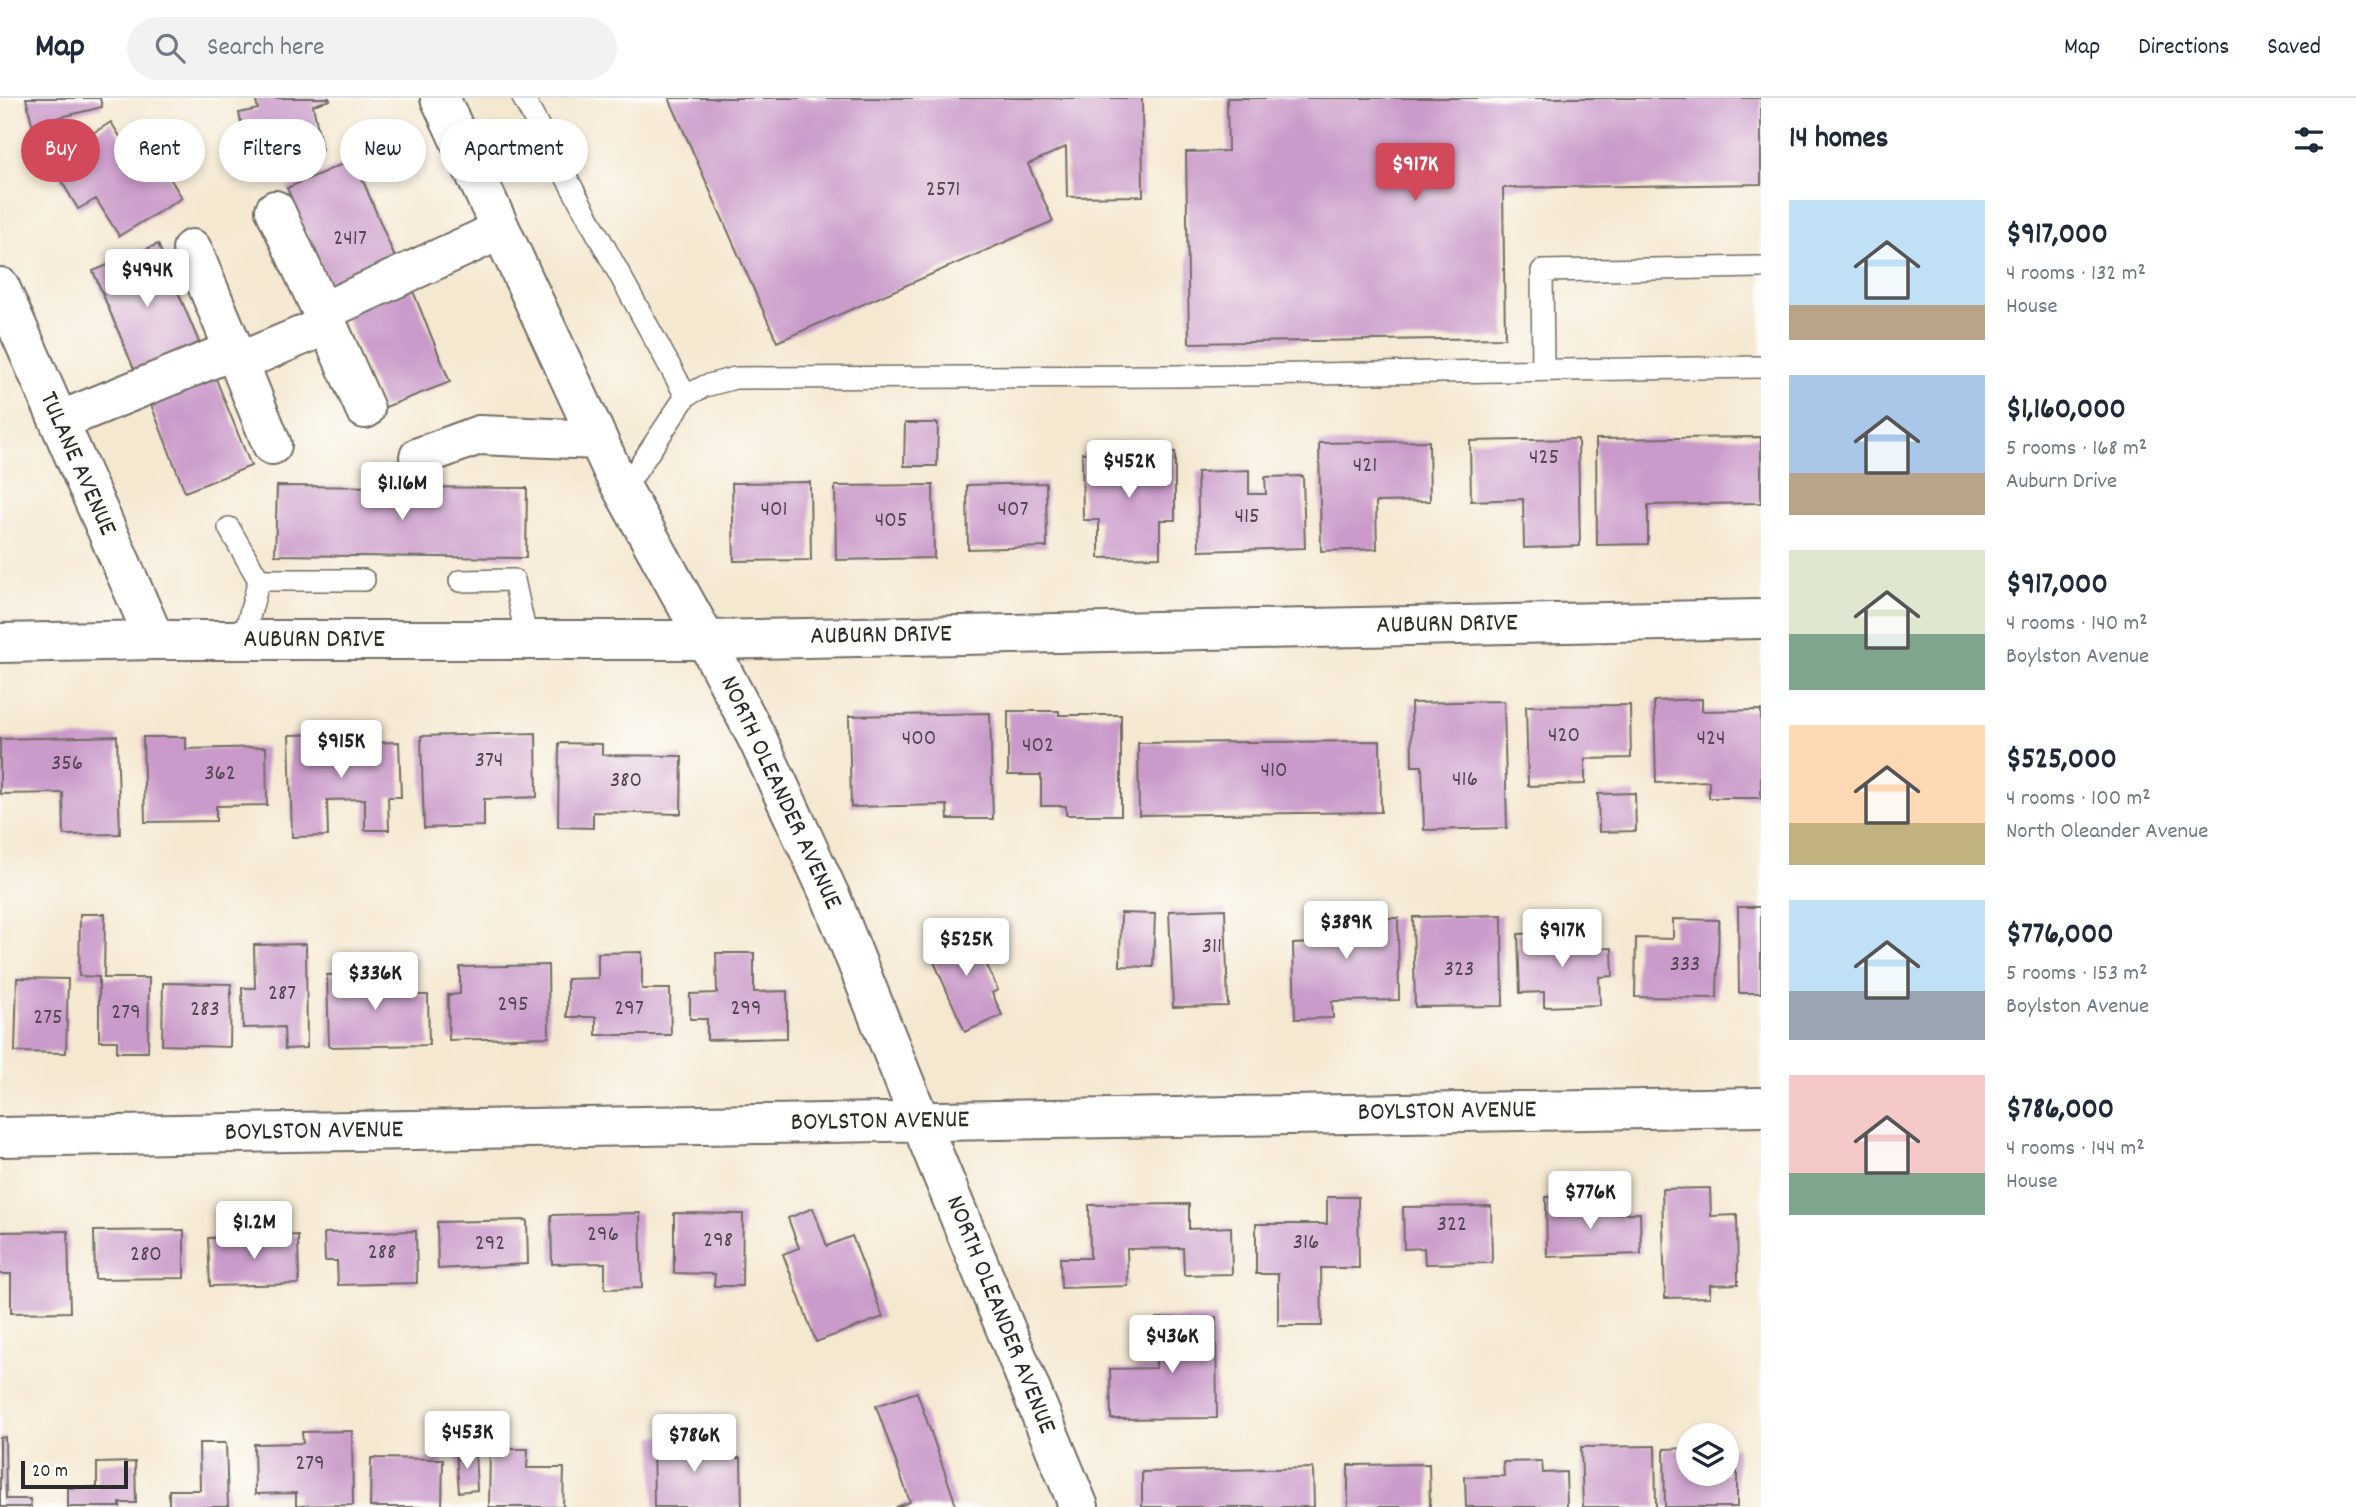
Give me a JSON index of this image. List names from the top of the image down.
{
  "streets": {
    "street": [
      "TULANE AVENUE",
      "AUBURN DRIVE",
      "NORTH OLEANDER AVENUE",
      "BOYLSTON AVENUE"
    ]
  },
  "crossings": [
    ["TULANE AVENUE", "AUBURN DRIVE"],
    ["AUBURN DRIVE", "NORTH OLEANDER AVENUE"],
    ["NORTH OLEANDER AVENUE", "BOYLSTON AVENUE"]
  ],
  "house_numbers": [
    "2571",
    "2417",
    "425",
    "421",
    "401",
    "407",
    "415",
    "405",
    "420",
    "400",
    "424",
    "402",
    "374",
    "356",
    "410",
    "362",
    "416",
    "380",
    "311",
    "333",
    "323",
    "287",
    "295",
    "297",
    "299",
    "283",
    "279",
    "275",
    "322",
    "296",
    "298",
    "316",
    "292",
    "288",
    "280",
    "279"
  ],
  "scale_bar": "20 m",
  "page": {
    "header": "Map",
    "search": "Search here",
    "nav": ["Map", "Directions", "Saved"],
    "heading": "14 homes",
    "chip": [
      "Buy",
      "Rent",
      "Filters",
      "New",
      "Apartment"
    ],
    "price": [
      "$917K",
      "$494K",
      "$452K",
      "$1.16M",
      "$915K",
      "$389K",
      "$917K",
      "$525K",
      "$336K",
      "$776K",
      "$1.2M",
      "$436K",
      "$453K",
      "$786K"
    ],
    "list": [
      {
        "name": "$917,000",
        "note": "4 rooms · 132 m² · House"
      },
      {
        "name": "$1,160,000",
        "note": "5 rooms · 168 m² · Auburn Drive"
      },
      {
        "name": "$917,000",
        "note": "4 rooms · 140 m² · Boylston Avenue"
      },
      {
        "name": "$525,000",
        "note": "4 rooms · 100 m² · North Oleander Avenue"
      },
      {
        "name": "$776,000",
        "note": "5 rooms · 153 m² · Boylston Avenue"
      },
      {
        "name": "$786,000",
        "note": "4 rooms · 144 m² · House"
      }
    ],
    "scale": "20 m"
  }
}
